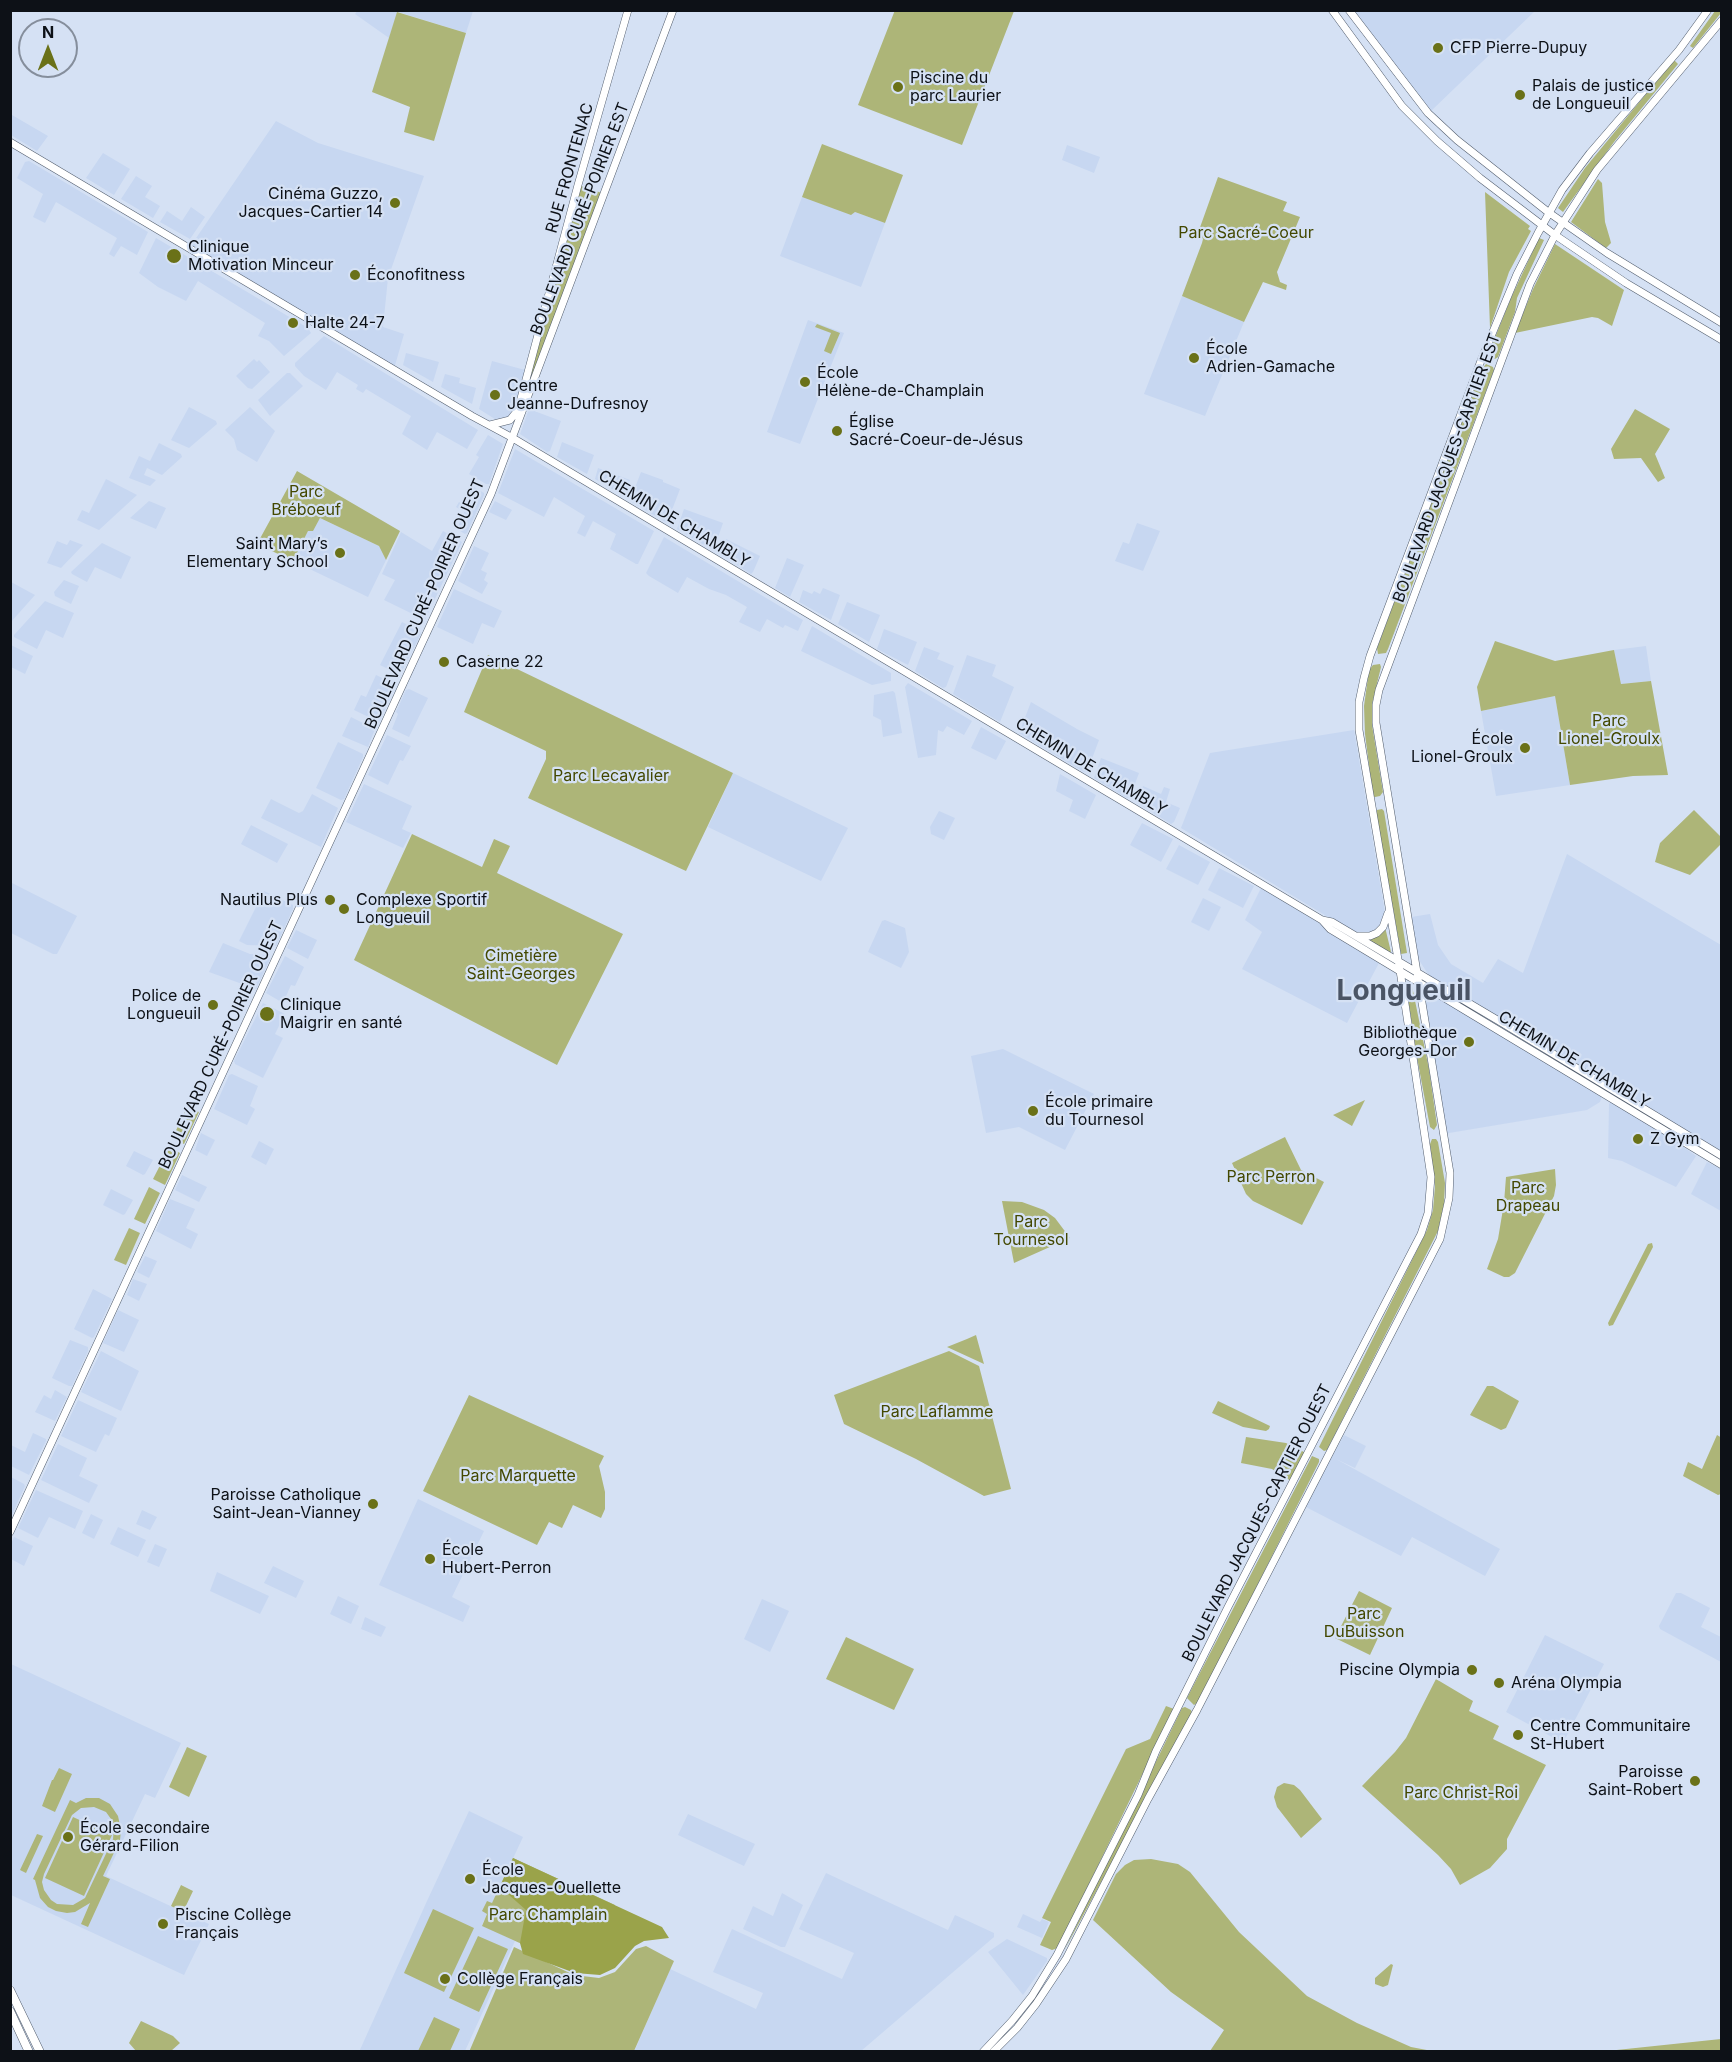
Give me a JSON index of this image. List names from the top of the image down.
{
  "streets": {
    "main road": [
      "RUE FRONTENAC",
      "BOULEVARD CURÉ-POIRIER EST",
      "BOULEVARD JACQUES-CARTIER EST",
      "CHEMIN DE CHAMBLY",
      "BOULEVARD CURÉ-POIRIER OUEST",
      "BOULEVARD JACQUES-CARTIER OUEST"
    ]
  },
  "crossings": [
    ["RUE FRONTENAC", "BOULEVARD CURÉ-POIRIER EST"],
    ["RUE FRONTENAC", "CHEMIN DE CHAMBLY"],
    ["RUE FRONTENAC", "BOULEVARD CURÉ-POIRIER OUEST"],
    ["BOULEVARD CURÉ-POIRIER EST", "CHEMIN DE CHAMBLY"],
    ["BOULEVARD CURÉ-POIRIER EST", "BOULEVARD CURÉ-POIRIER OUEST"],
    ["BOULEVARD JACQUES-CARTIER EST", "CHEMIN DE CHAMBLY"],
    ["BOULEVARD JACQUES-CARTIER EST", "BOULEVARD JACQUES-CARTIER OUEST"],
    ["CHEMIN DE CHAMBLY", "BOULEVARD CURÉ-POIRIER OUEST"],
    ["CHEMIN DE CHAMBLY", "BOULEVARD JACQUES-CARTIER OUEST"]
  ],
  "districts": ["Longueuil"],
  "parks": [
    "Parc Sacré-Coeur",
    "Parc Bréboeuf",
    "Parc Lionel-Groulx",
    "Parc Lecavalier",
    "Cimetière Saint-Georges",
    "Parc Perron",
    "Parc Drapeau",
    "Parc Tournesol",
    "Parc Laflamme",
    "Parc Marquette",
    "Parc DuBuisson",
    "Parc Christ-Roi",
    "Parc Champlain"
  ],
  "places": [
    "CFP Pierre-Dupuy",
    "Piscine du parc Laurier",
    "Palais de justice de Longueuil",
    "Cinéma Guzzo, Jacques-Cartier 14",
    "Clinique Motivation Minceur",
    "Éconofitness",
    "Halte 24-7",
    "École Adrien-Gamache",
    "École Hélène-de-Champlain",
    "Centre Jeanne-Dufresnoy",
    "Église Sacré-Coeur-de-Jésus",
    "Saint Mary’s Elementary School",
    "Caserne 22",
    "École Lionel-Groulx",
    "Nautilus Plus",
    "Complexe Sportif Longueuil",
    "Police de Longueuil",
    "Clinique Maigrir en santé",
    "Bibliothèque Georges-Dor",
    "École primaire du Tournesol",
    "Z Gym",
    "Paroisse Catholique Saint-Jean-Vianney",
    "École Hubert-Perron",
    "Piscine Olympia",
    "Aréna Olympia",
    "Centre Communitaire St-Hubert",
    "Paroisse Saint-Robert",
    "École secondaire Gérard-Filion",
    "École Jacques-Ouellette",
    "Piscine Collège Français",
    "Collège Français"
  ],
  "north": "top"
}
